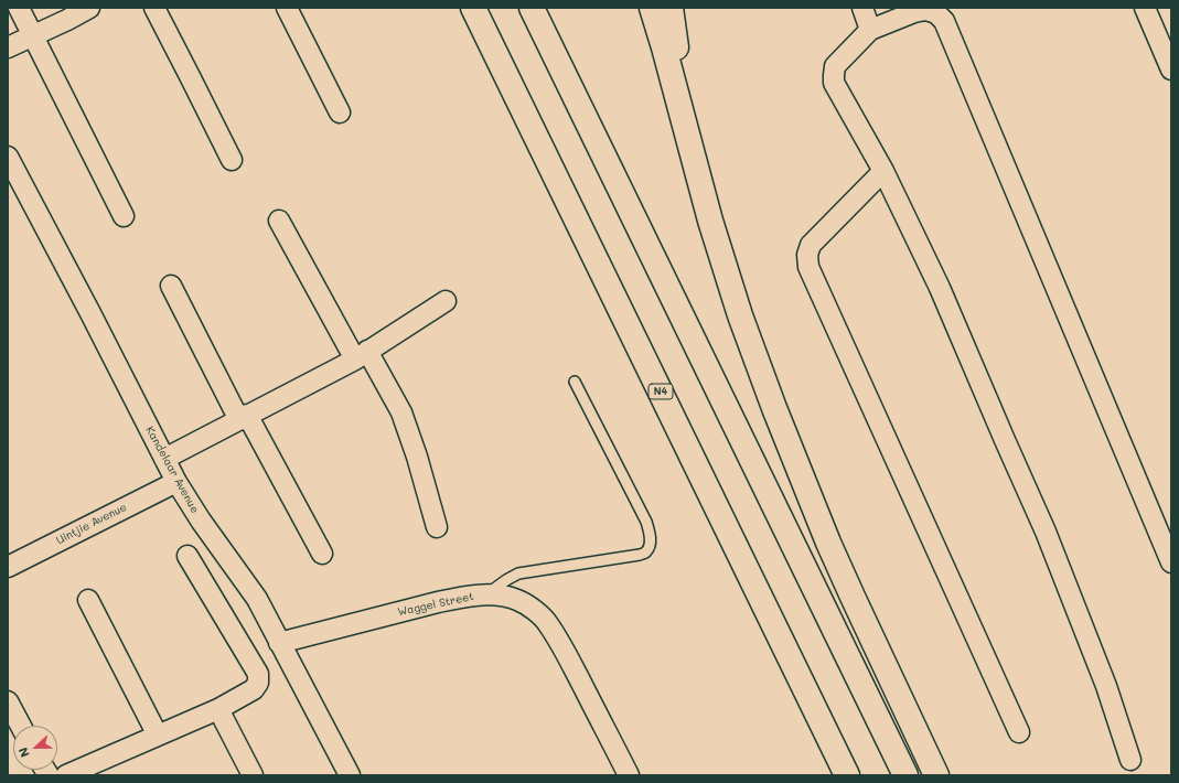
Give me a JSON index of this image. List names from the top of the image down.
{
  "streets": {
    "highway": ["N4"],
    "street": ["Kandelaar Avenue", "Uintjie Avenue", "Waggel Street"]
  },
  "crossings": [
    ["Kandelaar Avenue", "Uintjie Avenue"],
    ["Kandelaar Avenue", "Waggel Street"]
  ],
  "north": "left"
}
